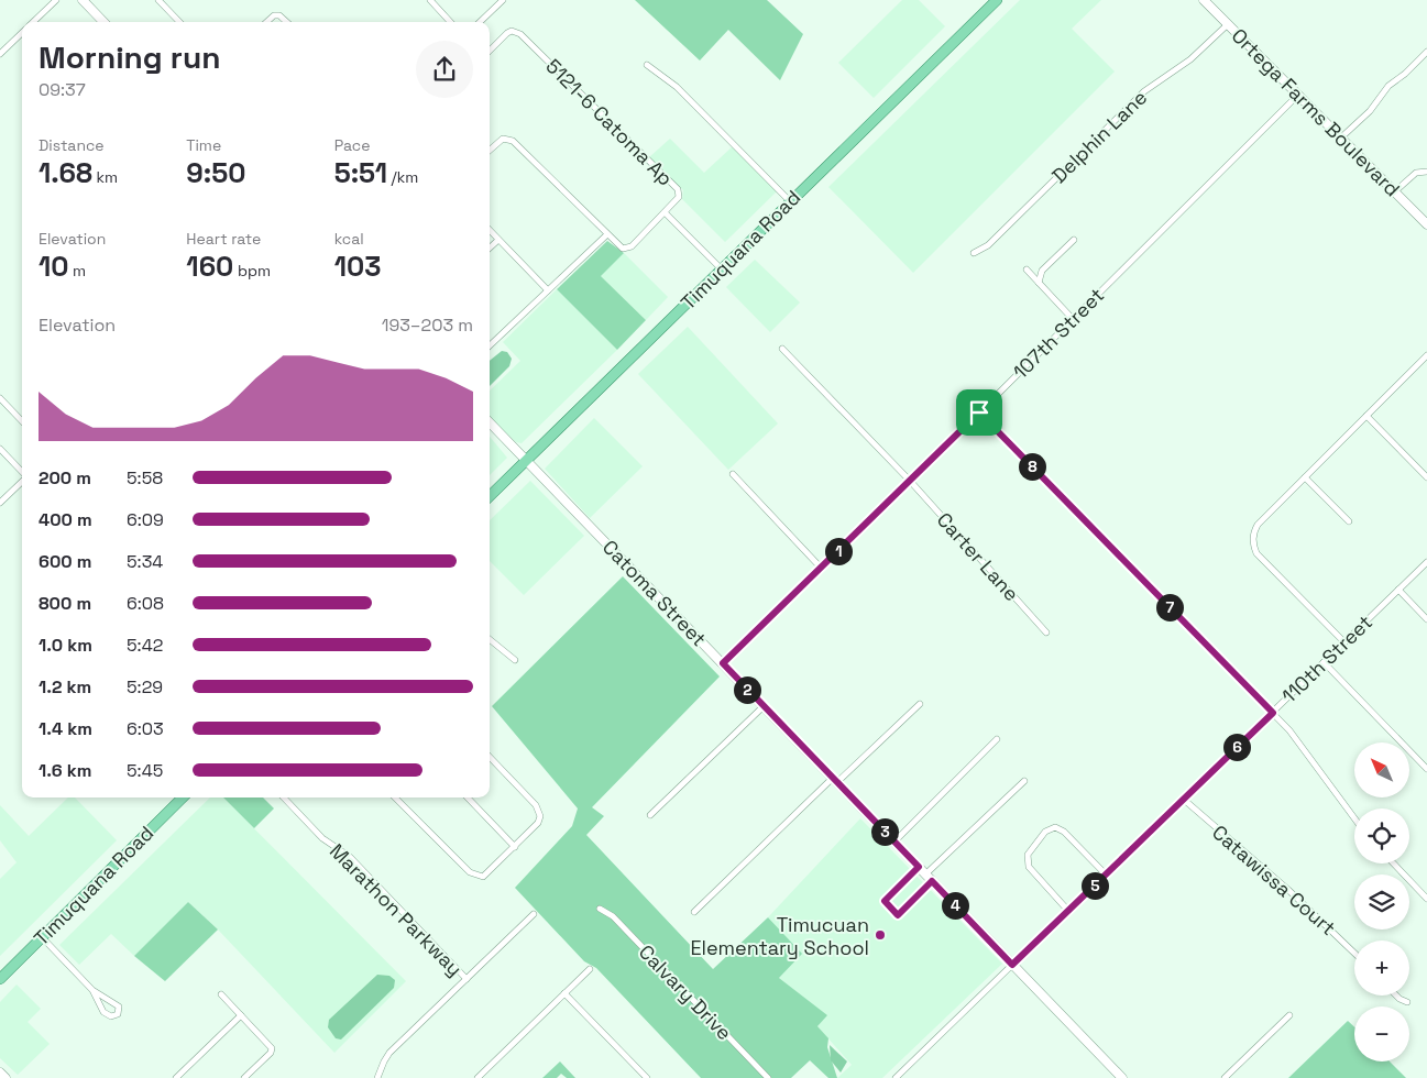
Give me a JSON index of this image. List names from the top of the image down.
{
  "streets": {
    "main road": ["Timuquana Road"],
    "street": [
      "Ortega Farms Boulevard",
      "5121-6 Catoma Ap",
      "Delphin Lane",
      "107th Street",
      "Carter Lane",
      "Catoma Street",
      "110th Street",
      "Catawissa Court",
      "Marathon Parkway",
      "Calvary Drive"
    ]
  },
  "crossings": [
    ["Ortega Farms Boulevard", "Delphin Lane"],
    ["Ortega Farms Boulevard", "107th Street"],
    ["Timuquana Road", "Catoma Street"],
    ["107th Street", "Carter Lane"],
    ["107th Street", "Catoma Street"],
    ["Catoma Street", "110th Street"],
    ["110th Street", "Catawissa Court"]
  ],
  "places": ["Timucuan Elementary School"],
  "north": "top left",
  "page": {
    "heading": ["Morning run", "09:37"],
    "stats": [
      ["Distance", "1.68 km"],
      ["Time", "9:50"],
      ["Pace", "5:51 /km"],
      ["Elevation", "10 m"],
      ["Heart rate", "160 bpm"],
      ["kcal", "103"]
    ],
    "chart": ["Elevation", "193–203 m"],
    "pins": [
      "8",
      "1",
      "7",
      "2",
      "6",
      "3",
      "5",
      "4"
    ],
    "list": [
      {
        "name": "200 m",
        "note": "5:58"
      },
      {
        "name": "400 m",
        "note": "6:09"
      },
      {
        "name": "600 m",
        "note": "5:34"
      },
      {
        "name": "800 m",
        "note": "6:08"
      },
      {
        "name": "1.0 km",
        "note": "5:42"
      },
      {
        "name": "1.2 km",
        "note": "5:29"
      },
      {
        "name": "1.4 km",
        "note": "6:03"
      },
      {
        "name": "1.6 km",
        "note": "5:45"
      }
    ],
    "map_buttons": ["+", "−"]
  }
}
